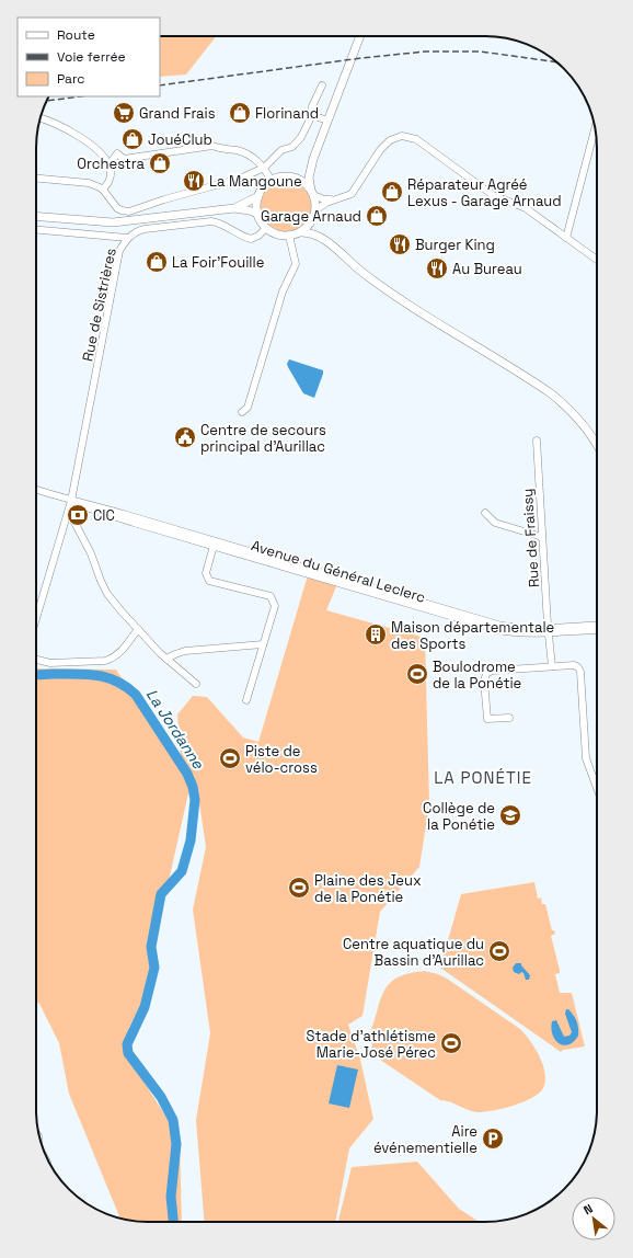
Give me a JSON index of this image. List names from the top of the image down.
{
  "streets": {
    "street": ["Rue de Sistrières", "Rue de Fraissy", "Avenue du Général Leclerc"]
  },
  "crossings": [
    ["Rue de Sistrières", "Avenue du Général Leclerc"],
    ["Rue de Fraissy", "Avenue du Général Leclerc"]
  ],
  "districts": ["LA PONÉTIE"],
  "water": ["La Jordanne"],
  "places": {
    "supermarket": ["Grand Frais"],
    "shop": [
      "Florinand",
      "JouéClub",
      "Orchestra",
      "Réparateur Agréé Lexus - Garage Arnaud",
      "Garage Arnaud",
      "La Foir'Fouille"
    ],
    "restaurant": ["La Mangoune", "Burger King", "Au Bureau"],
    "public building": ["Centre de secours principal d'Aurillac"],
    "bank": ["CIC"],
    "building": ["Maison départementale des Sports"],
    "sports": [
      "Boulodrome de la Ponétie",
      "Piste de vélo-cross",
      "Plaine des Jeux de la Ponétie",
      "Centre aquatique du Bassin d'Aurillac",
      "Stade d'athlétisme Marie-José Pérec"
    ],
    "school or university": ["Collège de la Ponétie"],
    "parking": ["Aire événementielle"]
  },
  "legend": ["Route", "Voie ferrée", "Parc"],
  "north": "top left"
}
